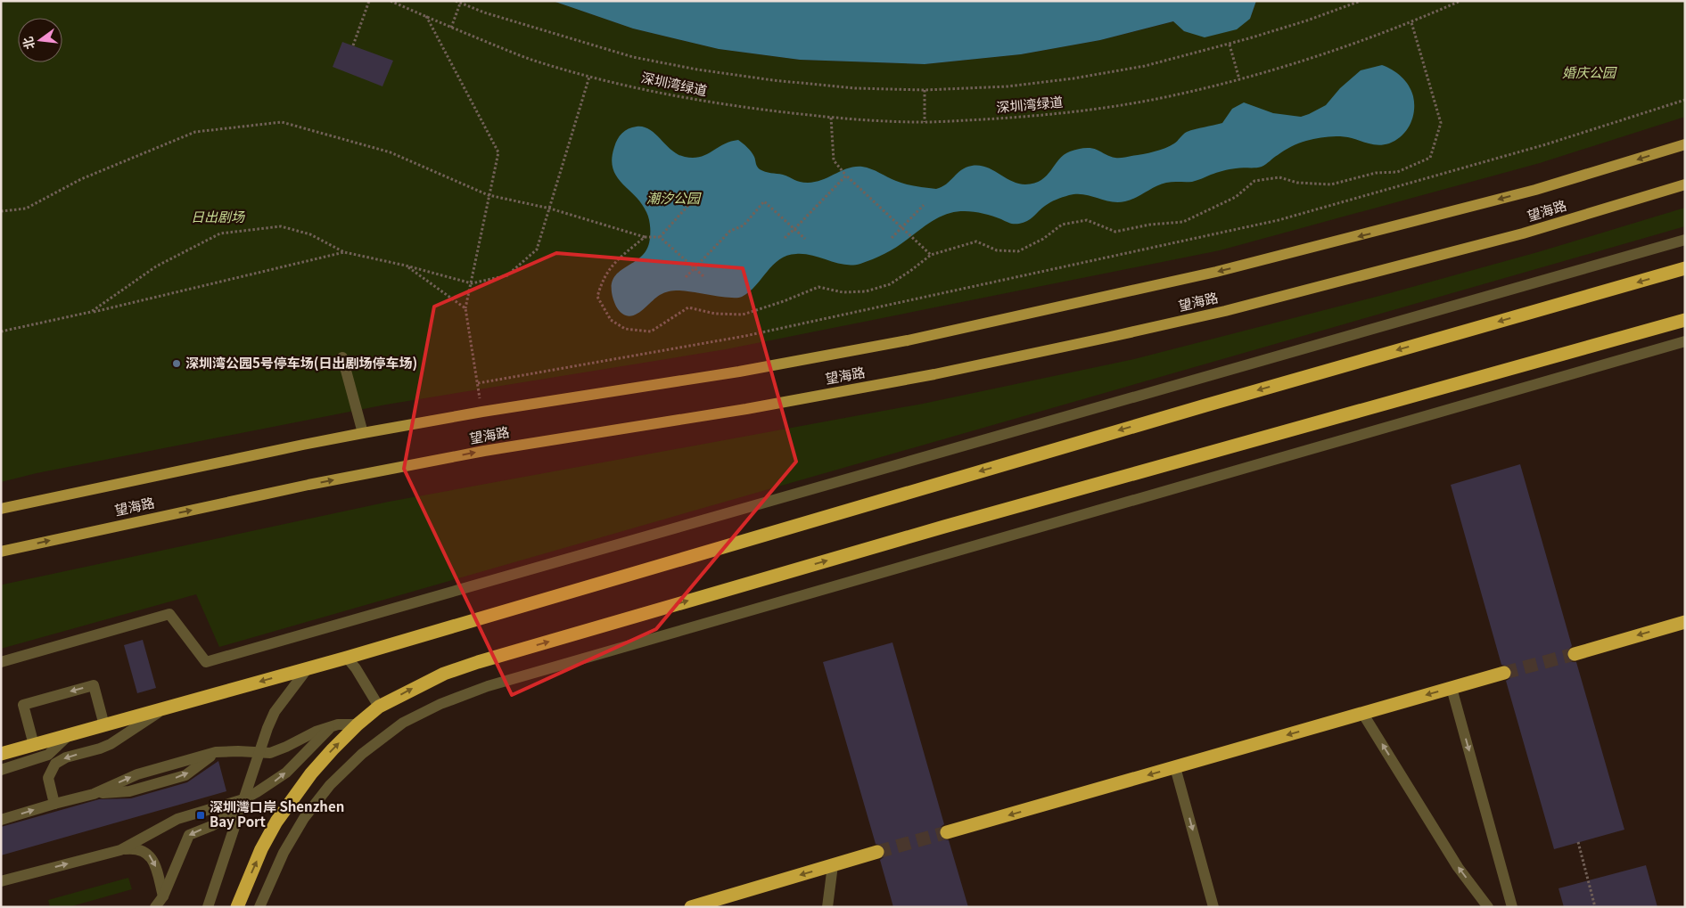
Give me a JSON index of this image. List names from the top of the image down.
{
  "streets": {
    "main road": ["望海路"],
    "path": ["深圳湾绿道"]
  },
  "parks": ["婚庆公园", "潮汐公园", "日出剧场"],
  "places": {
    "other": ["深圳湾公园5号停车场(日出剧场停车场)"],
    "transit": ["深圳灣口岸 Shenzhen Bay Port"]
  },
  "north": "left"
}
